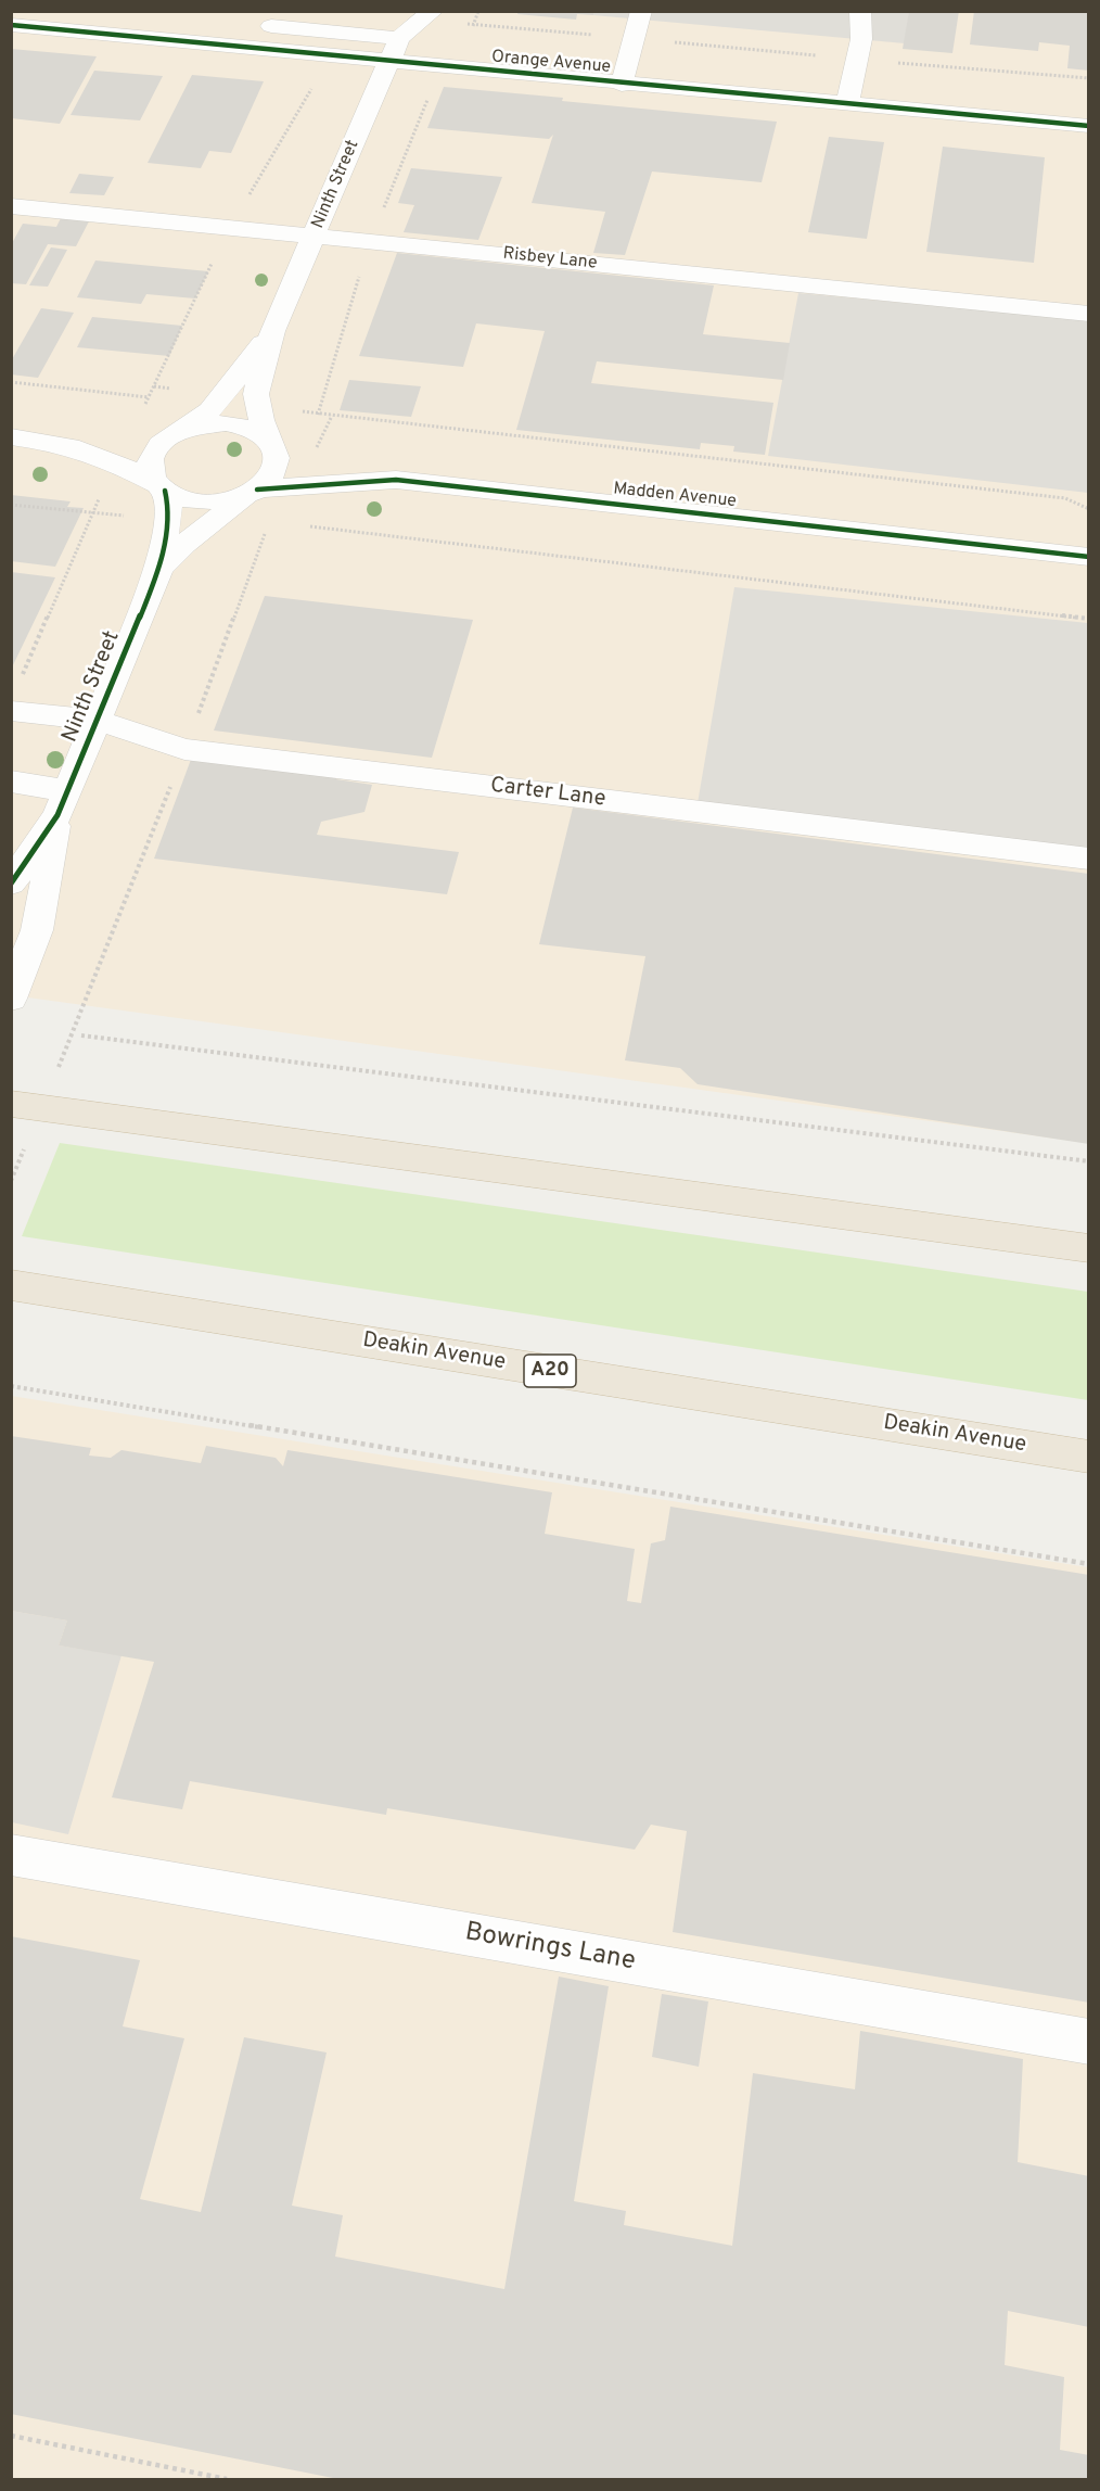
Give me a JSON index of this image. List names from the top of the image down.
{
  "streets": {
    "highway": ["Deakin Avenue", "A20"],
    "street": [
      "Orange Avenue",
      "Ninth Street",
      "Risbey Lane",
      "Madden Avenue",
      "Carter Lane",
      "Bowrings Lane"
    ]
  },
  "crossings": [
    ["Orange Avenue", "Ninth Street"],
    ["Ninth Street", "Risbey Lane"],
    ["Ninth Street", "Madden Avenue"],
    ["Ninth Street", "Carter Lane"]
  ]
}
